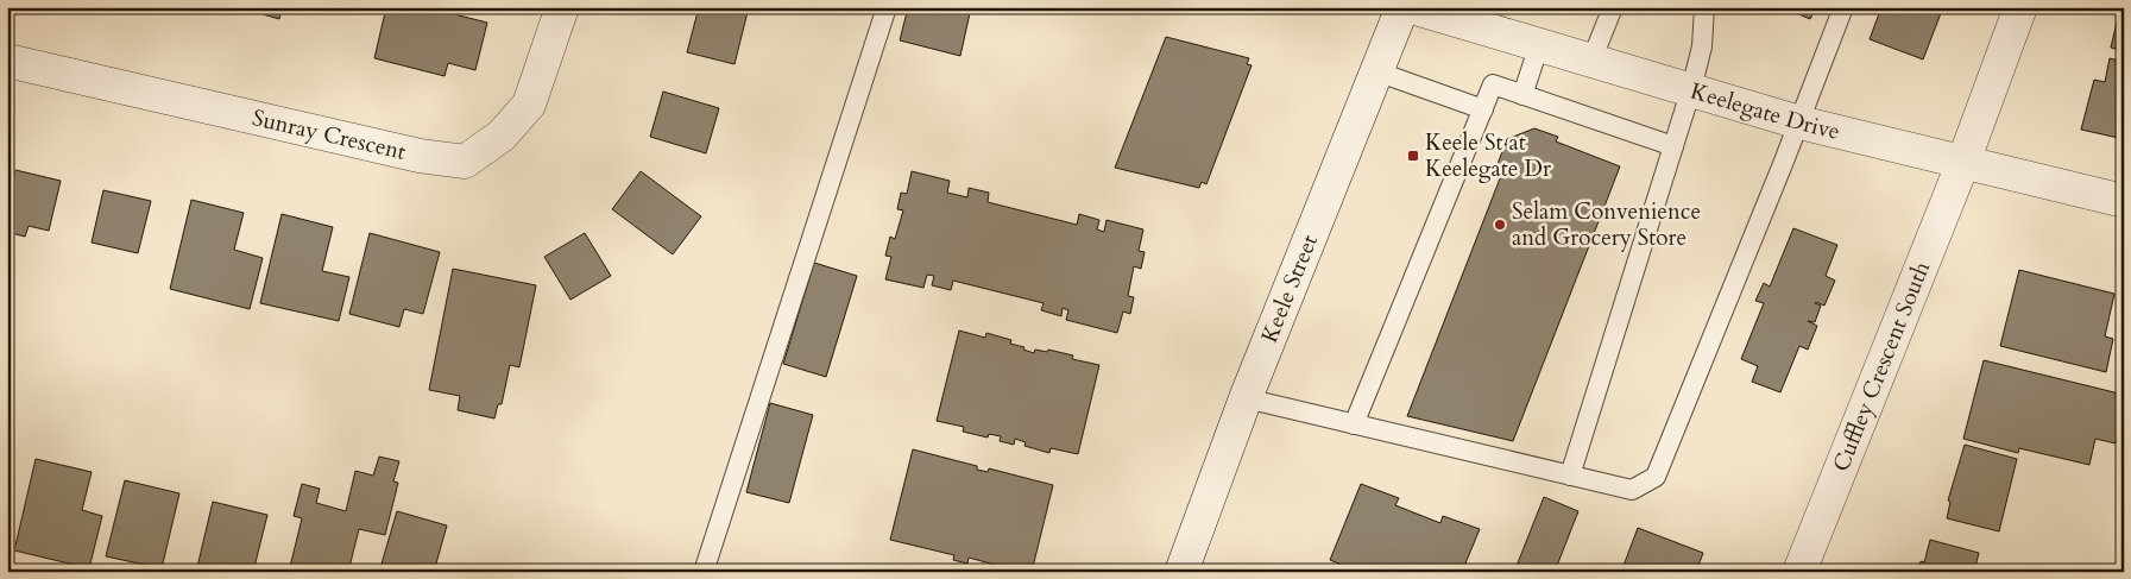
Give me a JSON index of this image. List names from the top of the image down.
{
  "streets": {
    "street": [
      "Keelegate Drive",
      "Sunray Crescent",
      "Keele Street",
      "Cuffley Crescent South"
    ]
  },
  "crossings": [
    ["Keelegate Drive", "Cuffley Crescent South"]
  ],
  "places": {
    "transit": ["Keele St at Keelegate Dr"],
    "other": ["Selam Convenience and Grocery Store"]
  }
}
